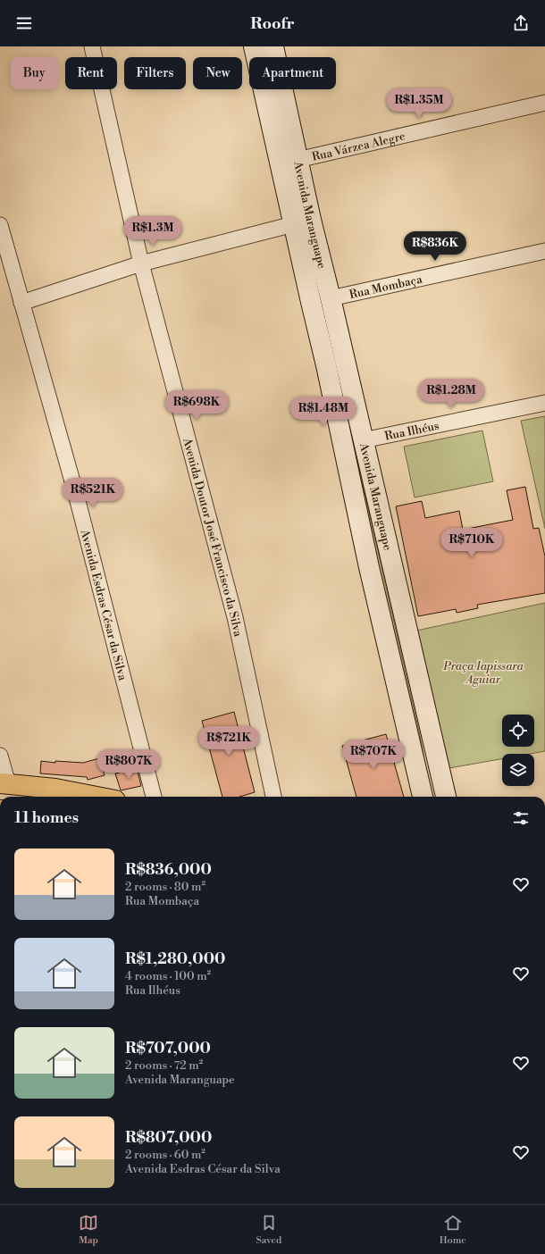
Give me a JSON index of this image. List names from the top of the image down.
{
  "streets": {
    "main road": ["Avenida Maranguape"],
    "street": [
      "Rua Várzea Alegre",
      "Rua Mombaça",
      "Rua Ilhéus",
      "Avenida Doutor José Francisco da Silva",
      "Avenida Esdras César da Silva"
    ]
  },
  "crossings": [
    ["Rua Várzea Alegre", "Avenida Maranguape"],
    ["Avenida Maranguape", "Rua Mombaça"],
    ["Avenida Maranguape", "Rua Ilhéus"]
  ],
  "parks": ["Praça Iapissara Aguiar"],
  "page": {
    "header": "Roofr",
    "chip": [
      "Buy",
      "Rent",
      "Filters",
      "New",
      "Apartment"
    ],
    "price": [
      "R$1.35M",
      "R$1.3M",
      "R$836K",
      "R$1.28M",
      "R$698K",
      "R$1.48M",
      "R$521K",
      "R$710K",
      "R$721K",
      "R$707K",
      "R$807K"
    ],
    "heading": "11 homes",
    "list": [
      {
        "name": "R$836,000",
        "note": "2 rooms · 80 m² · Rua Mombaça"
      },
      {
        "name": "R$1,280,000",
        "note": "4 rooms · 100 m² · Rua Ilhéus"
      },
      {
        "name": "R$707,000",
        "note": "2 rooms · 72 m² · Avenida Maranguape"
      },
      {
        "name": "R$807,000",
        "note": "2 rooms · 60 m² · Avenida Esdras César da Silva"
      }
    ],
    "tabs": ["Map", "Saved", "Home"]
  }
}
